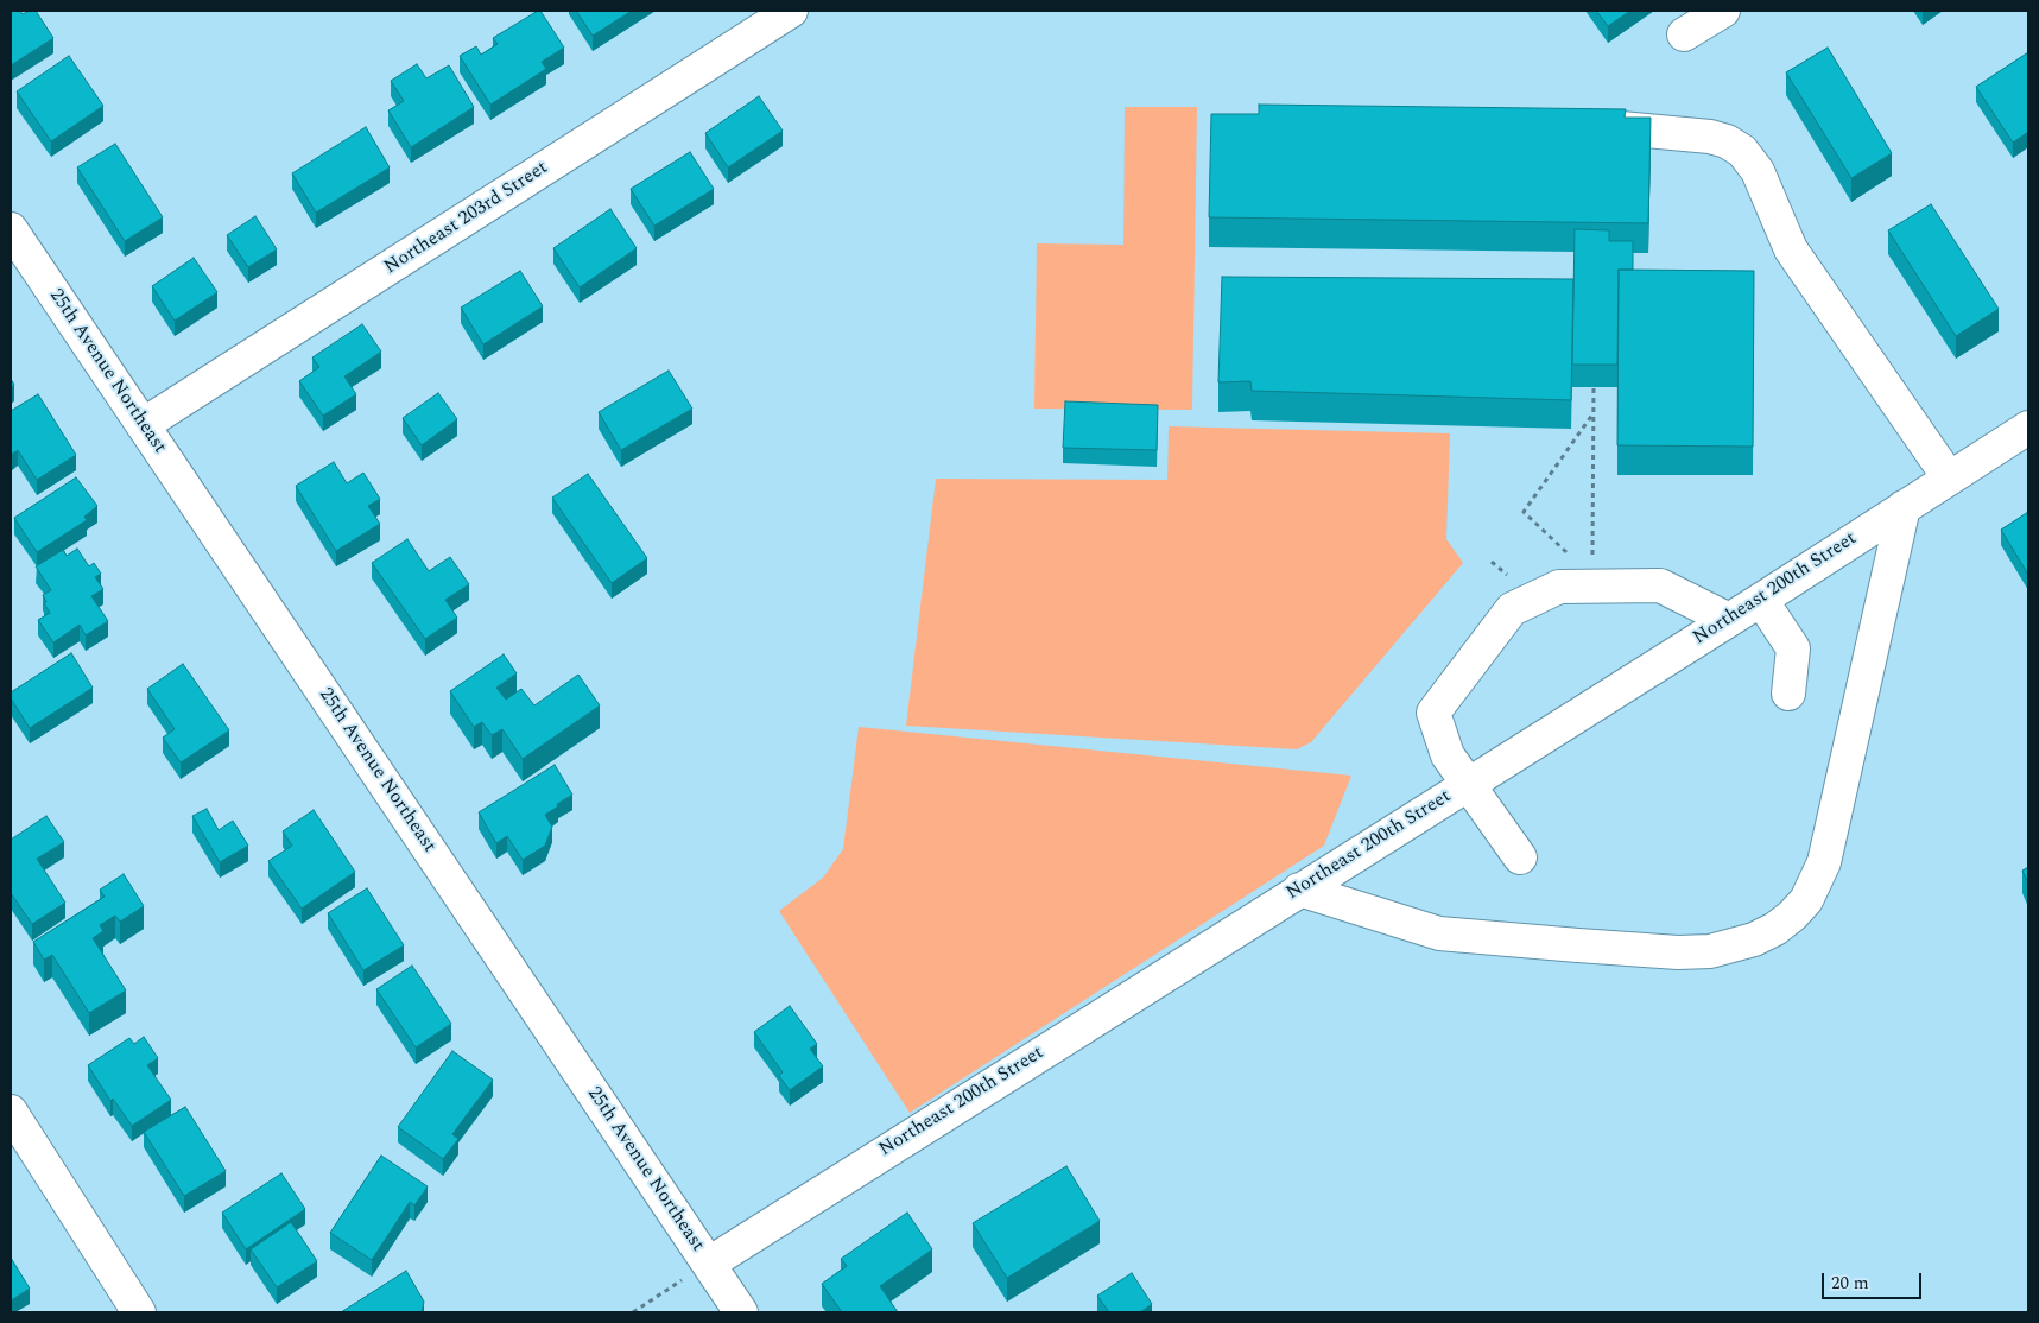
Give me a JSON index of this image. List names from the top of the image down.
{
  "streets": {
    "street": ["Northeast 203rd Street", "25th Avenue Northeast", "Northeast 200th Street"]
  },
  "crossings": [
    ["Northeast 203rd Street", "25th Avenue Northeast"],
    ["25th Avenue Northeast", "Northeast 200th Street"]
  ],
  "scale_bar": "20 m"
}
